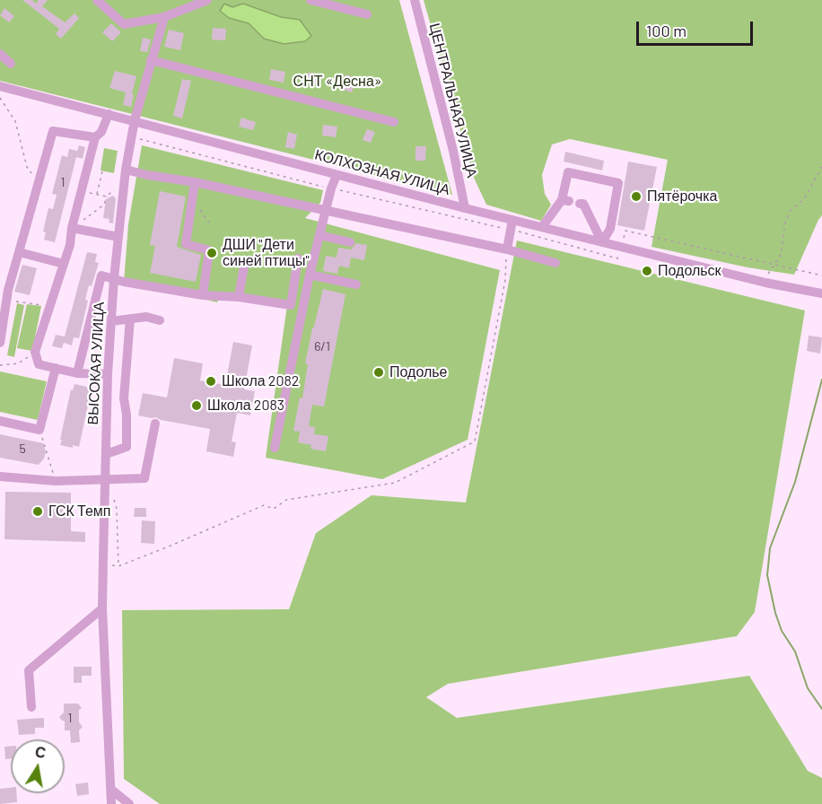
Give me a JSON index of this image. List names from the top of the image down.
{
  "streets": {
    "street": ["ЦЕНТРАЛЬНАЯ УЛИЦА", "КОЛХОЗНАЯ УЛИЦА", "ВЫСОКАЯ УЛИЦА"]
  },
  "crossings": [
    ["ЦЕНТРАЛЬНАЯ УЛИЦА", "КОЛХОЗНАЯ УЛИЦА"],
    ["КОЛХОЗНАЯ УЛИЦА", "ВЫСОКАЯ УЛИЦА"]
  ],
  "parks": ["СНТ «Десна»"],
  "places": [
    "Пятёрочка",
    "ДШИ \"Дети синей птицы\"",
    "Подольск",
    "Подолье",
    "Школа 2082",
    "Школа 2083",
    "ГСК Темп"
  ],
  "house_numbers": [
    "1",
    "6/1",
    "5",
    "1"
  ],
  "scale_bar": "100 m",
  "north": "top"
}
